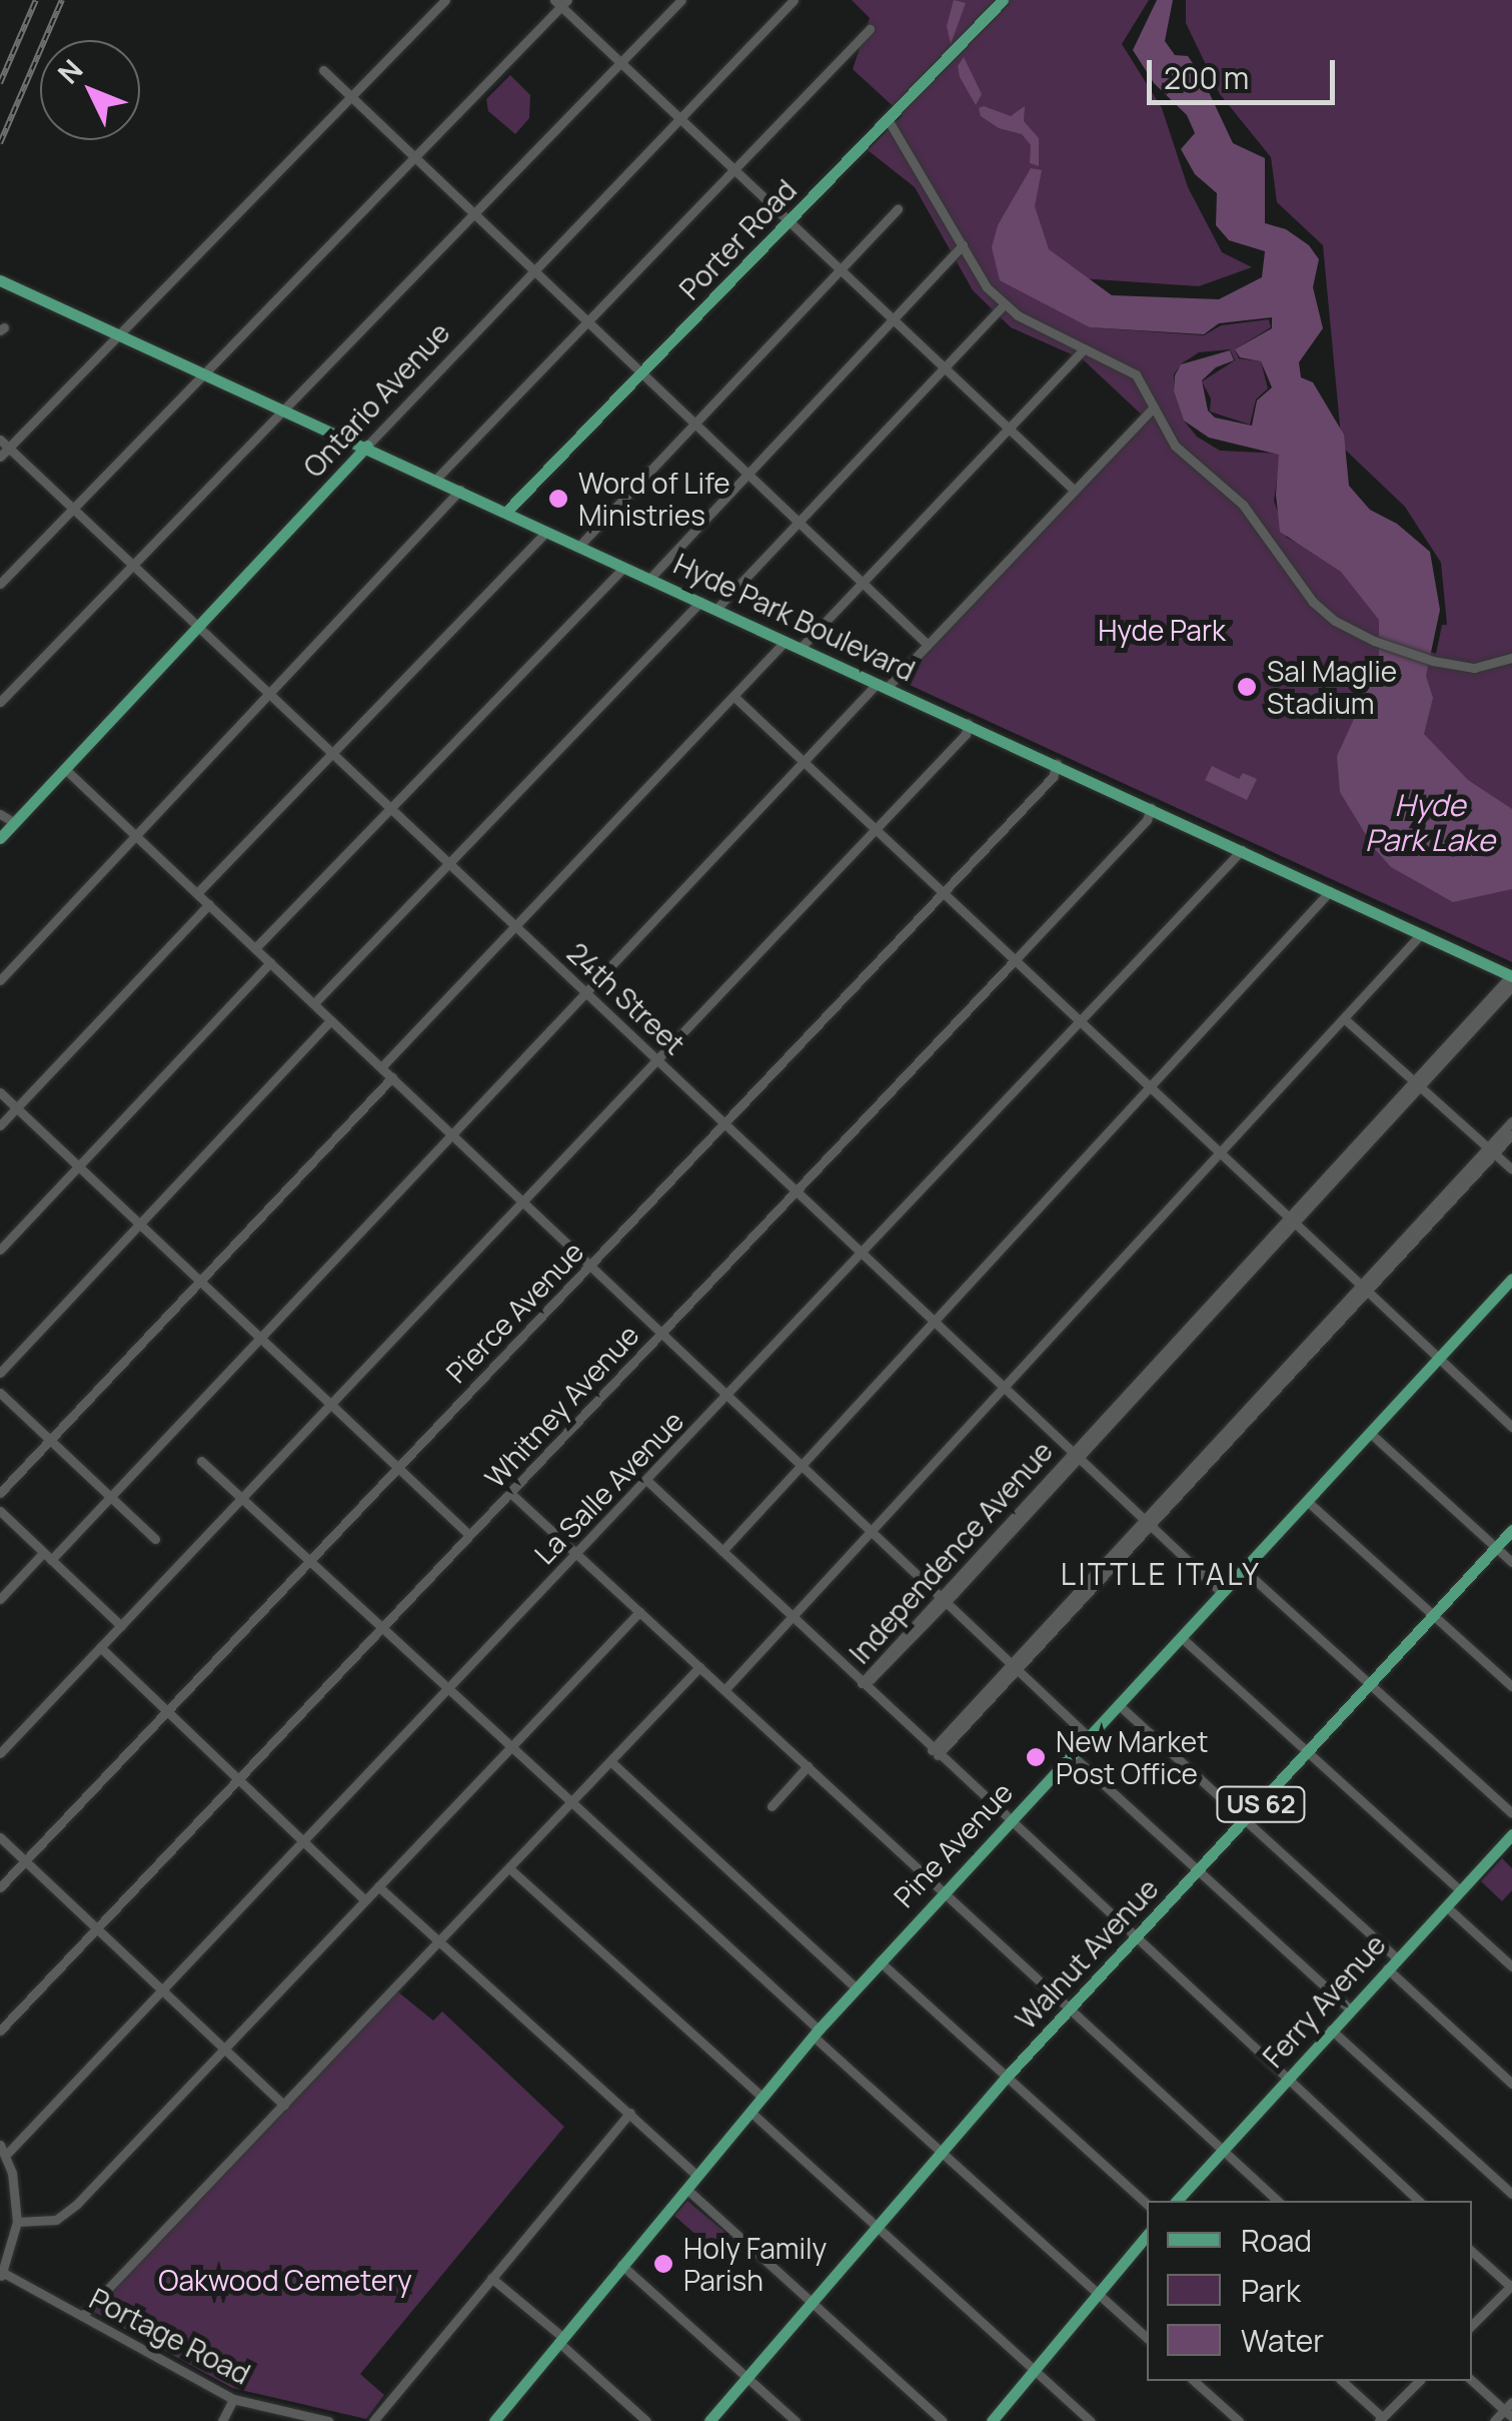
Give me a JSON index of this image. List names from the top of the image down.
{
  "streets": {
    "main road": [
      "Porter Road",
      "Ontario Avenue",
      "Hyde Park Boulevard",
      "US 62",
      "Pine Avenue",
      "Walnut Avenue",
      "Ferry Avenue"
    ],
    "street": [
      "24th Street",
      "Pierce Avenue",
      "Whitney Avenue",
      "La Salle Avenue",
      "Independence Avenue",
      "Portage Road"
    ]
  },
  "crossings": [
    ["Porter Road", "Hyde Park Boulevard"],
    ["Ontario Avenue", "Hyde Park Boulevard"],
    ["Ontario Avenue", "24th Street"],
    ["Hyde Park Boulevard", "Pierce Avenue"],
    ["Hyde Park Boulevard", "Whitney Avenue"],
    ["Hyde Park Boulevard", "La Salle Avenue"],
    ["Hyde Park Boulevard", "Independence Avenue"],
    ["24th Street", "Pierce Avenue"],
    ["24th Street", "Whitney Avenue"],
    ["24th Street", "La Salle Avenue"],
    ["24th Street", "Independence Avenue"],
    ["24th Street", "Pine Avenue"]
  ],
  "districts": ["LITTLE ITALY"],
  "water": ["Hyde Park Lake"],
  "parks": ["Hyde Park", "Oakwood Cemetery"],
  "places": [
    "Word of Life Ministries",
    "Sal Maglie Stadium",
    "New Market Post Office",
    "Holy Family Parish"
  ],
  "legend": ["Road", "Park", "Water"],
  "scale_bar": "200 m",
  "north": "top left"
}
